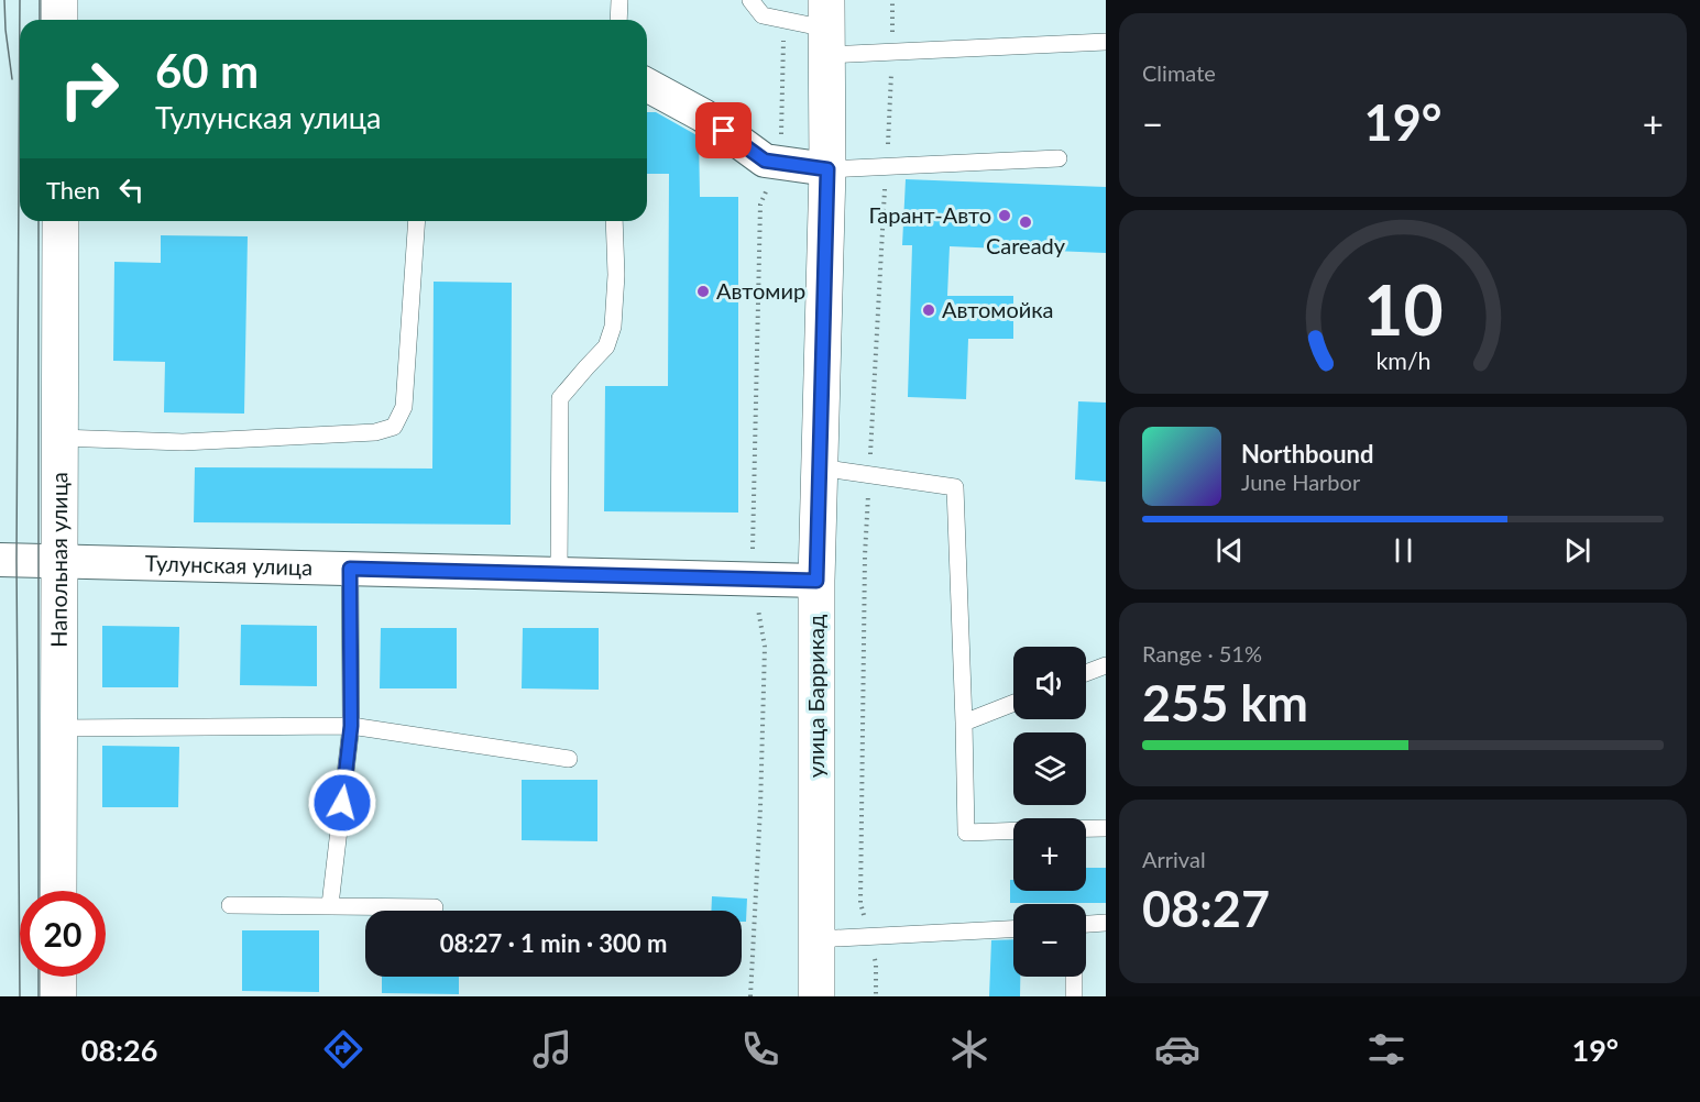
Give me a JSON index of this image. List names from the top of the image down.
{
  "streets": {
    "main road": ["Напольная улица", "улица Баррикад"],
    "street": ["Тулунская улица"]
  },
  "crossings": [
    ["Напольная улица", "Тулунская улица"],
    ["Тулунская улица", "улица Баррикад"]
  ],
  "places": [
    "Гарант-Авто",
    "Caready",
    "Автомир",
    "Автомойка"
  ],
  "page": {
    "tile": [
      "Climate",
      ["Range · 51%", "255 km"],
      ["Arrival", "08:27"]
    ],
    "turn": ["60 m", "Тулунская улица"],
    "heat": ["−", "19°", "+"],
    "then": "Then",
    "song": ["Northbound", "June Harbor"],
    "map_buttons": ["+", "−"],
    "limit": "20",
    "trip": "08:27 · 1 min · 300 m",
    "tabs": ["08:26", "19°"],
    "gauge": ["10", "km/h"]
  }
}
